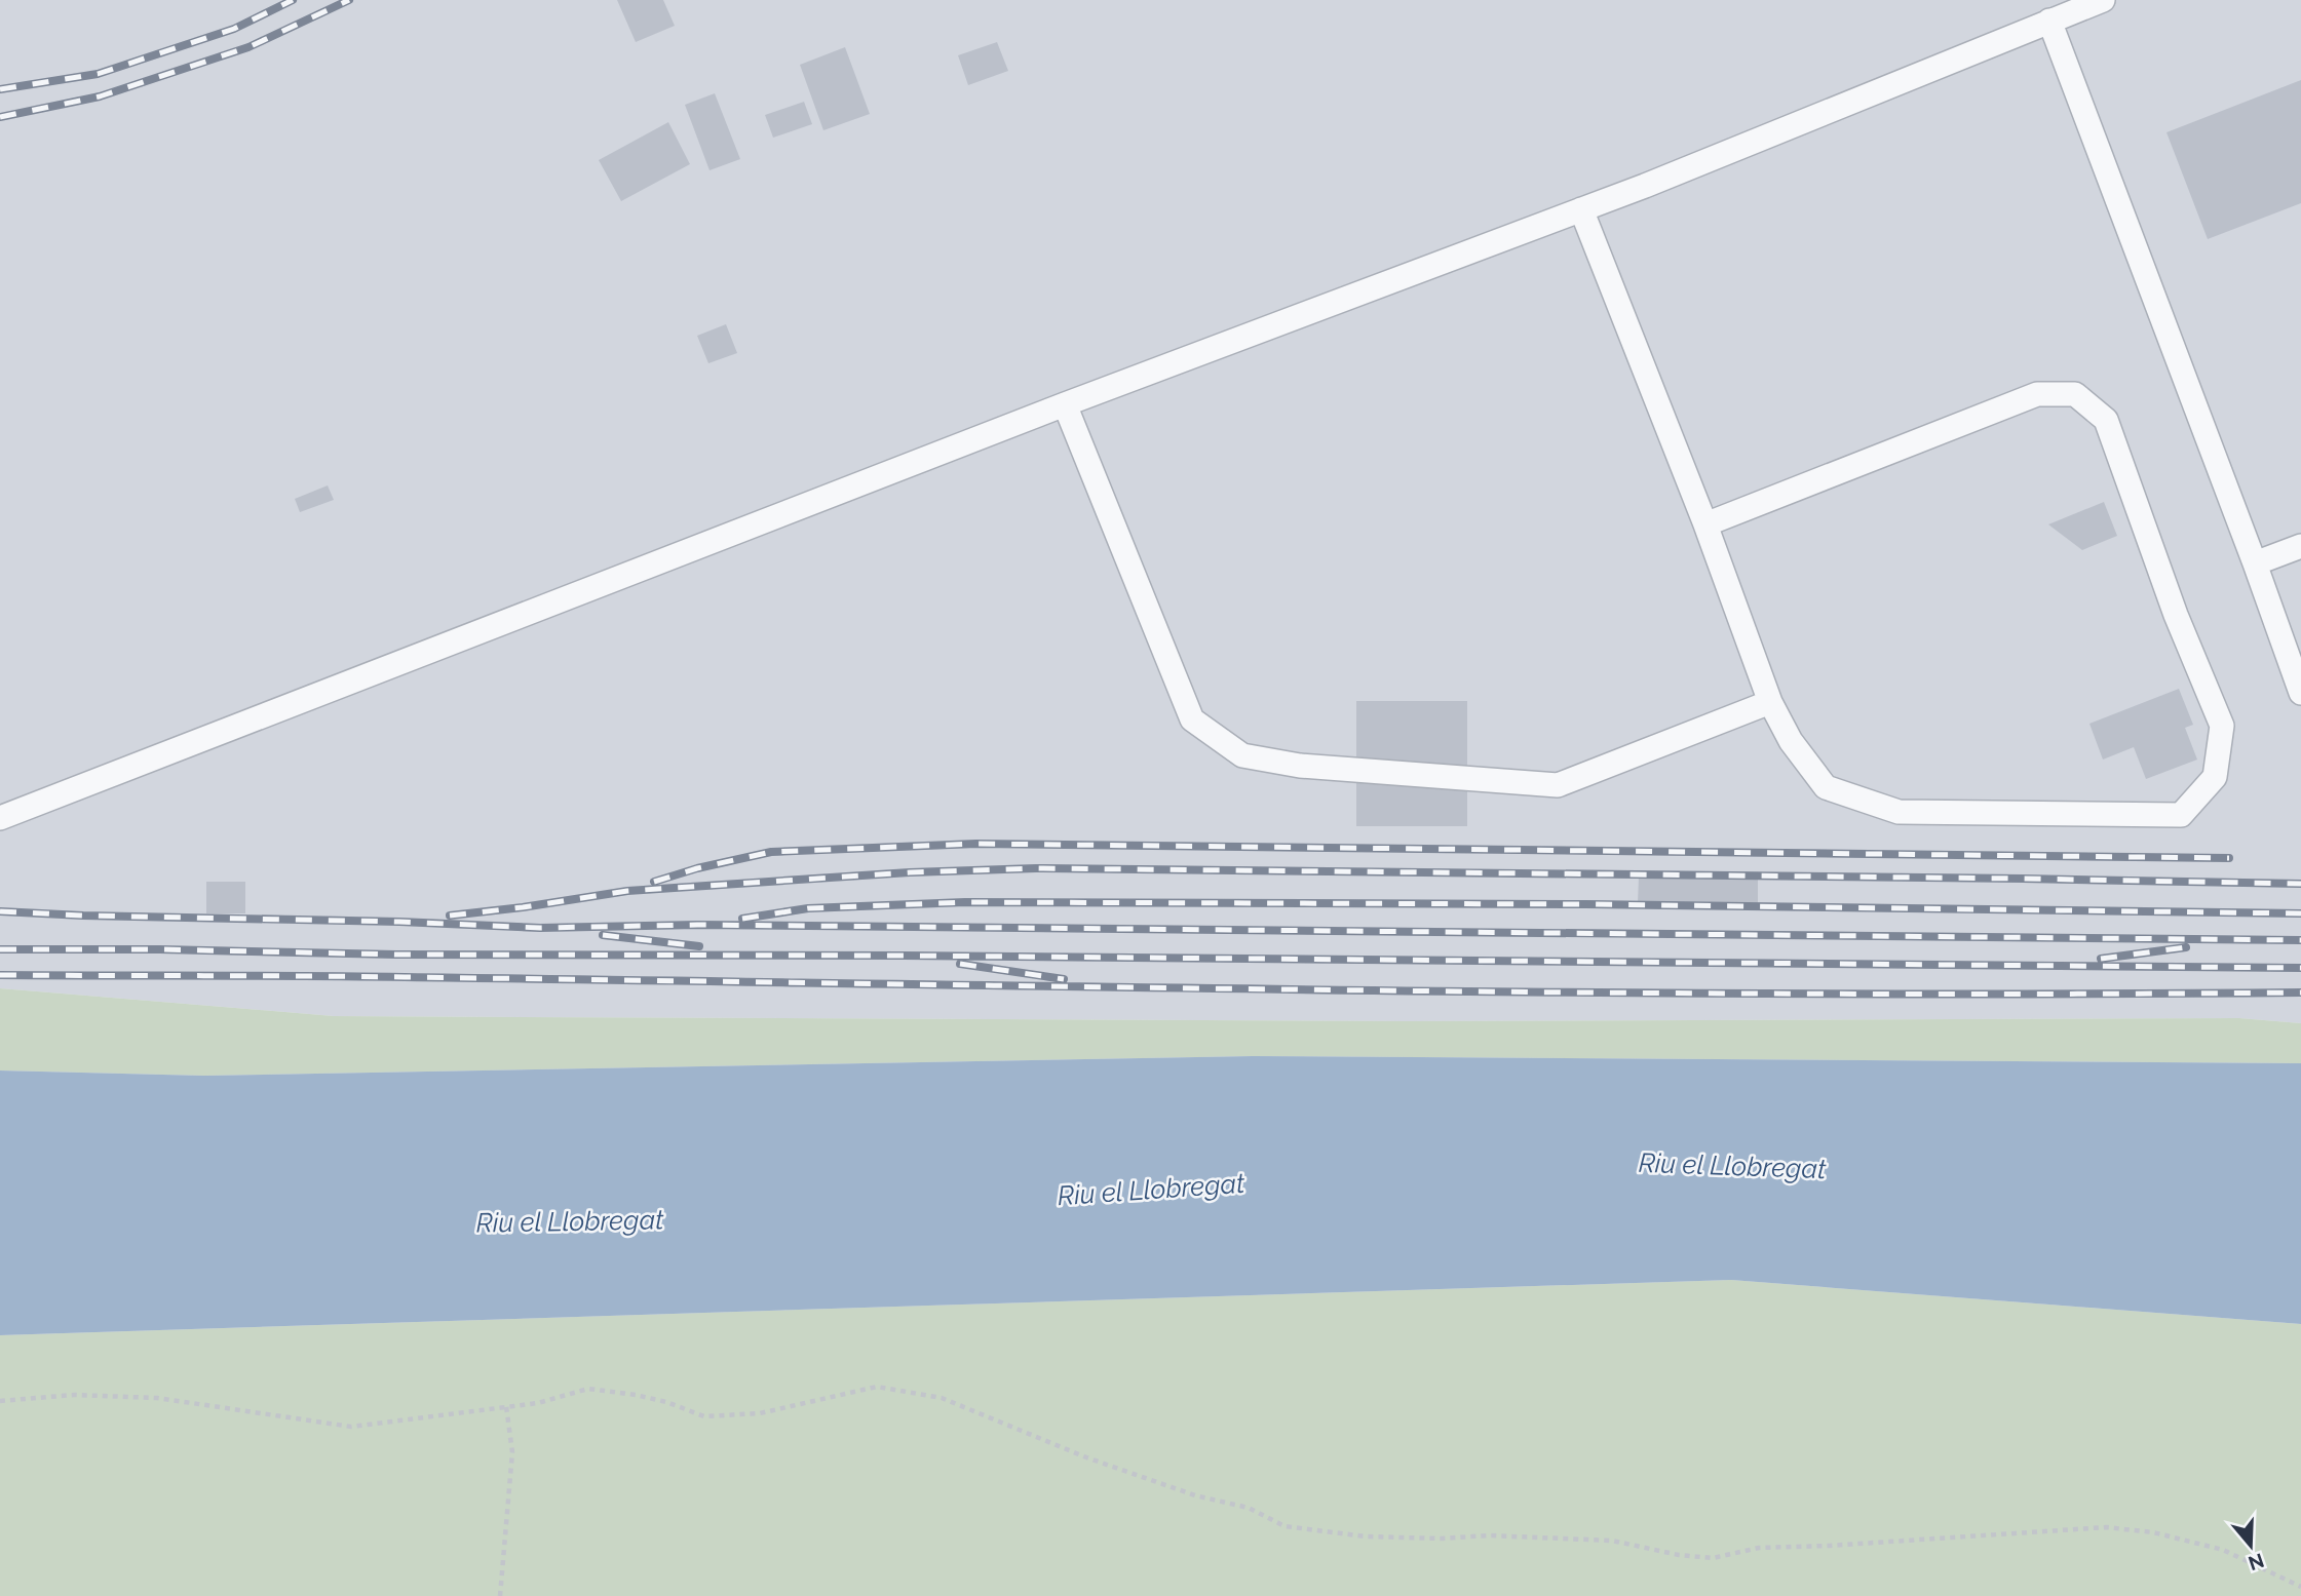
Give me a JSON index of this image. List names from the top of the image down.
{
  "water": ["Riu el Llobregat"],
  "north": "bottom"
}
